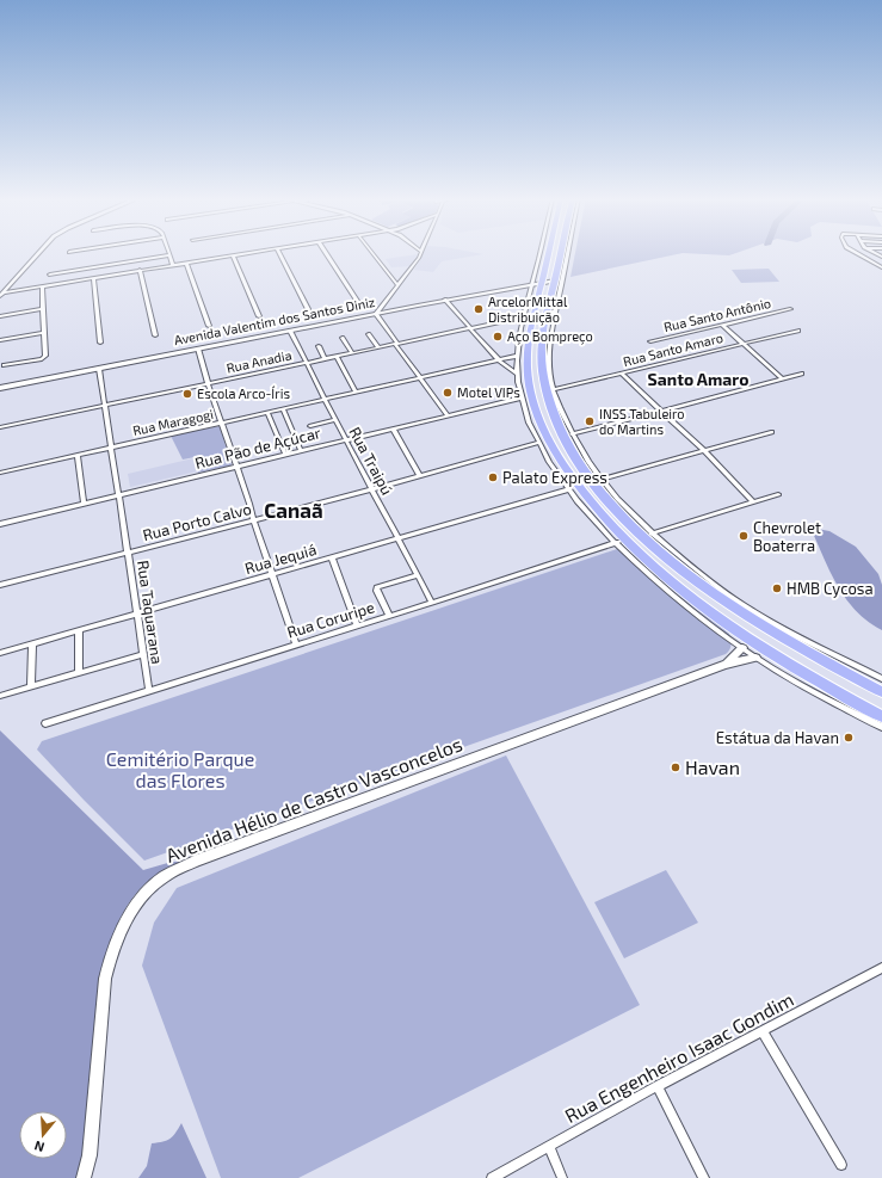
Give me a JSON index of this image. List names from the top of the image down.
{
  "streets": {
    "street": [
      "Rua Santo Antônio",
      "Avenida Valentim dos Santos Diniz",
      "Rua Santo Amaro",
      "Rua Anadia",
      "Rua Maragogi",
      "Rua Pão de Açúcar",
      "Rua Traipú",
      "Rua Porto Calvo",
      "Rua Jequiá",
      "Rua Taquarana",
      "Rua Coruripe",
      "Avenida Hélio de Castro Vasconcelos",
      "Rua Engenheiro Isaac Gondim"
    ]
  },
  "crossings": [
    ["Avenida Valentim dos Santos Diniz", "Rua Traipú"],
    ["Avenida Valentim dos Santos Diniz", "Rua Taquarana"],
    ["Rua Anadia", "Rua Traipú"],
    ["Rua Anadia", "Rua Taquarana"],
    ["Rua Maragogi", "Rua Traipú"],
    ["Rua Maragogi", "Rua Taquarana"],
    ["Rua Pão de Açúcar", "Rua Traipú"],
    ["Rua Pão de Açúcar", "Rua Taquarana"],
    ["Rua Traipú", "Rua Porto Calvo"],
    ["Rua Traipú", "Rua Jequiá"],
    ["Rua Traipú", "Rua Coruripe"],
    ["Rua Porto Calvo", "Rua Taquarana"],
    ["Rua Jequiá", "Rua Taquarana"],
    ["Rua Taquarana", "Rua Coruripe"]
  ],
  "districts": ["Santo Amaro", "Canaã"],
  "parks": ["Cemitério Parque das Flores"],
  "places": [
    "ArcelorMittal Distribuição",
    "Aço Bompreço",
    "Motel VIPs",
    "Escola Arco-Íris",
    "INSS Tabuleiro do Martins",
    "Palato Express",
    "Chevrolet Boaterra",
    "HMB Cycosa",
    "Estátua da Havan",
    "Havan"
  ],
  "north": "bottom"
}
